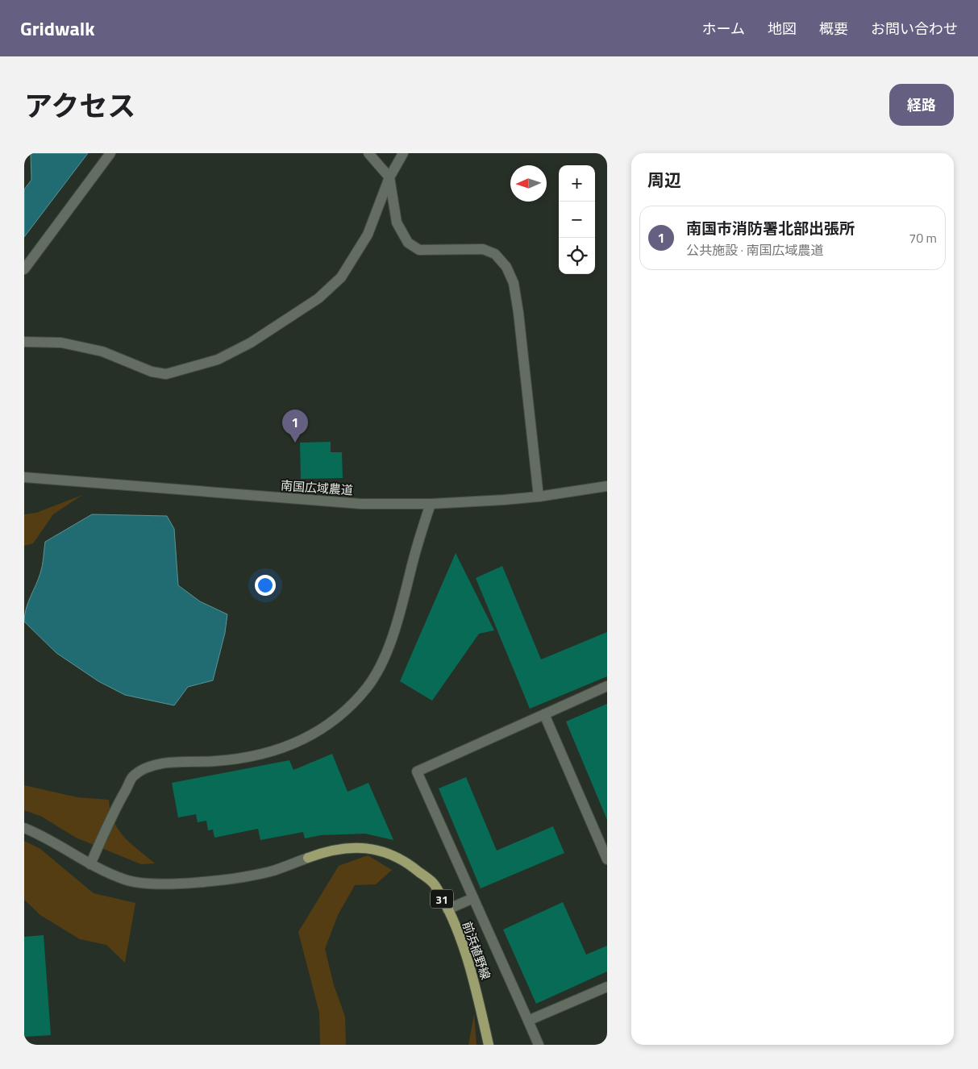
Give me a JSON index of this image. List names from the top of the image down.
{
  "streets": {
    "main road": ["31", "前浜植野線"],
    "street": ["南国広域農道"]
  },
  "north": "left",
  "page": {
    "header": "Gridwalk",
    "nav": [
      "ホーム",
      "地図",
      "概要",
      "お問い合わせ"
    ],
    "title": "アクセス",
    "buttons": "経路",
    "heading": "周辺",
    "map_buttons": ["+", "−"],
    "list": [
      {
        "mark": "1",
        "name": "南国市消防署北部出張所",
        "note": "公共施設 · 南国広域農道",
        "value": "70 m"
      }
    ],
    "pins": "1"
  }
}
